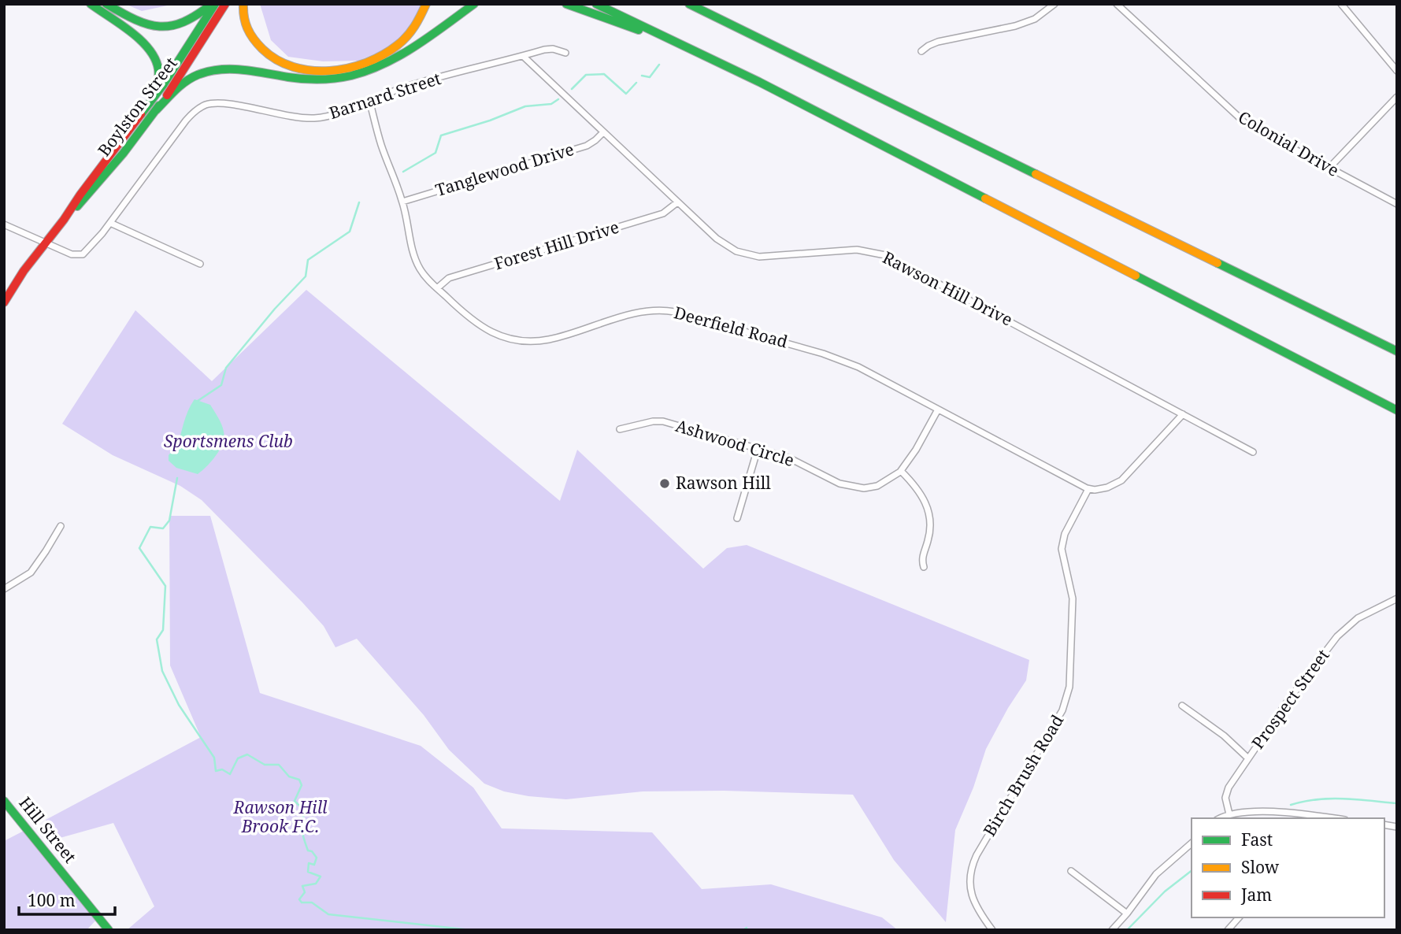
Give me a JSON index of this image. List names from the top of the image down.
{
  "streets": {
    "main road": ["Boylston Street", "Hill Street"],
    "street": [
      "Barnard Street",
      "Colonial Drive",
      "Tanglewood Drive",
      "Forest Hill Drive",
      "Rawson Hill Drive",
      "Deerfield Road",
      "Ashwood Circle",
      "Prospect Street",
      "Birch Brush Road"
    ]
  },
  "crossings": [
    ["Barnard Street", "Boylston Street"],
    ["Barnard Street", "Rawson Hill Drive"],
    ["Barnard Street", "Deerfield Road"],
    ["Tanglewood Drive", "Rawson Hill Drive"],
    ["Tanglewood Drive", "Deerfield Road"],
    ["Forest Hill Drive", "Rawson Hill Drive"],
    ["Forest Hill Drive", "Deerfield Road"],
    ["Deerfield Road", "Ashwood Circle"],
    ["Deerfield Road", "Birch Brush Road"]
  ],
  "parks": ["Sportsmens Club", "Rawson Hill Brook F.C."],
  "places": ["Rawson Hill"],
  "legend": ["Fast", "Slow", "Jam"],
  "scale_bar": "100 m"
}
